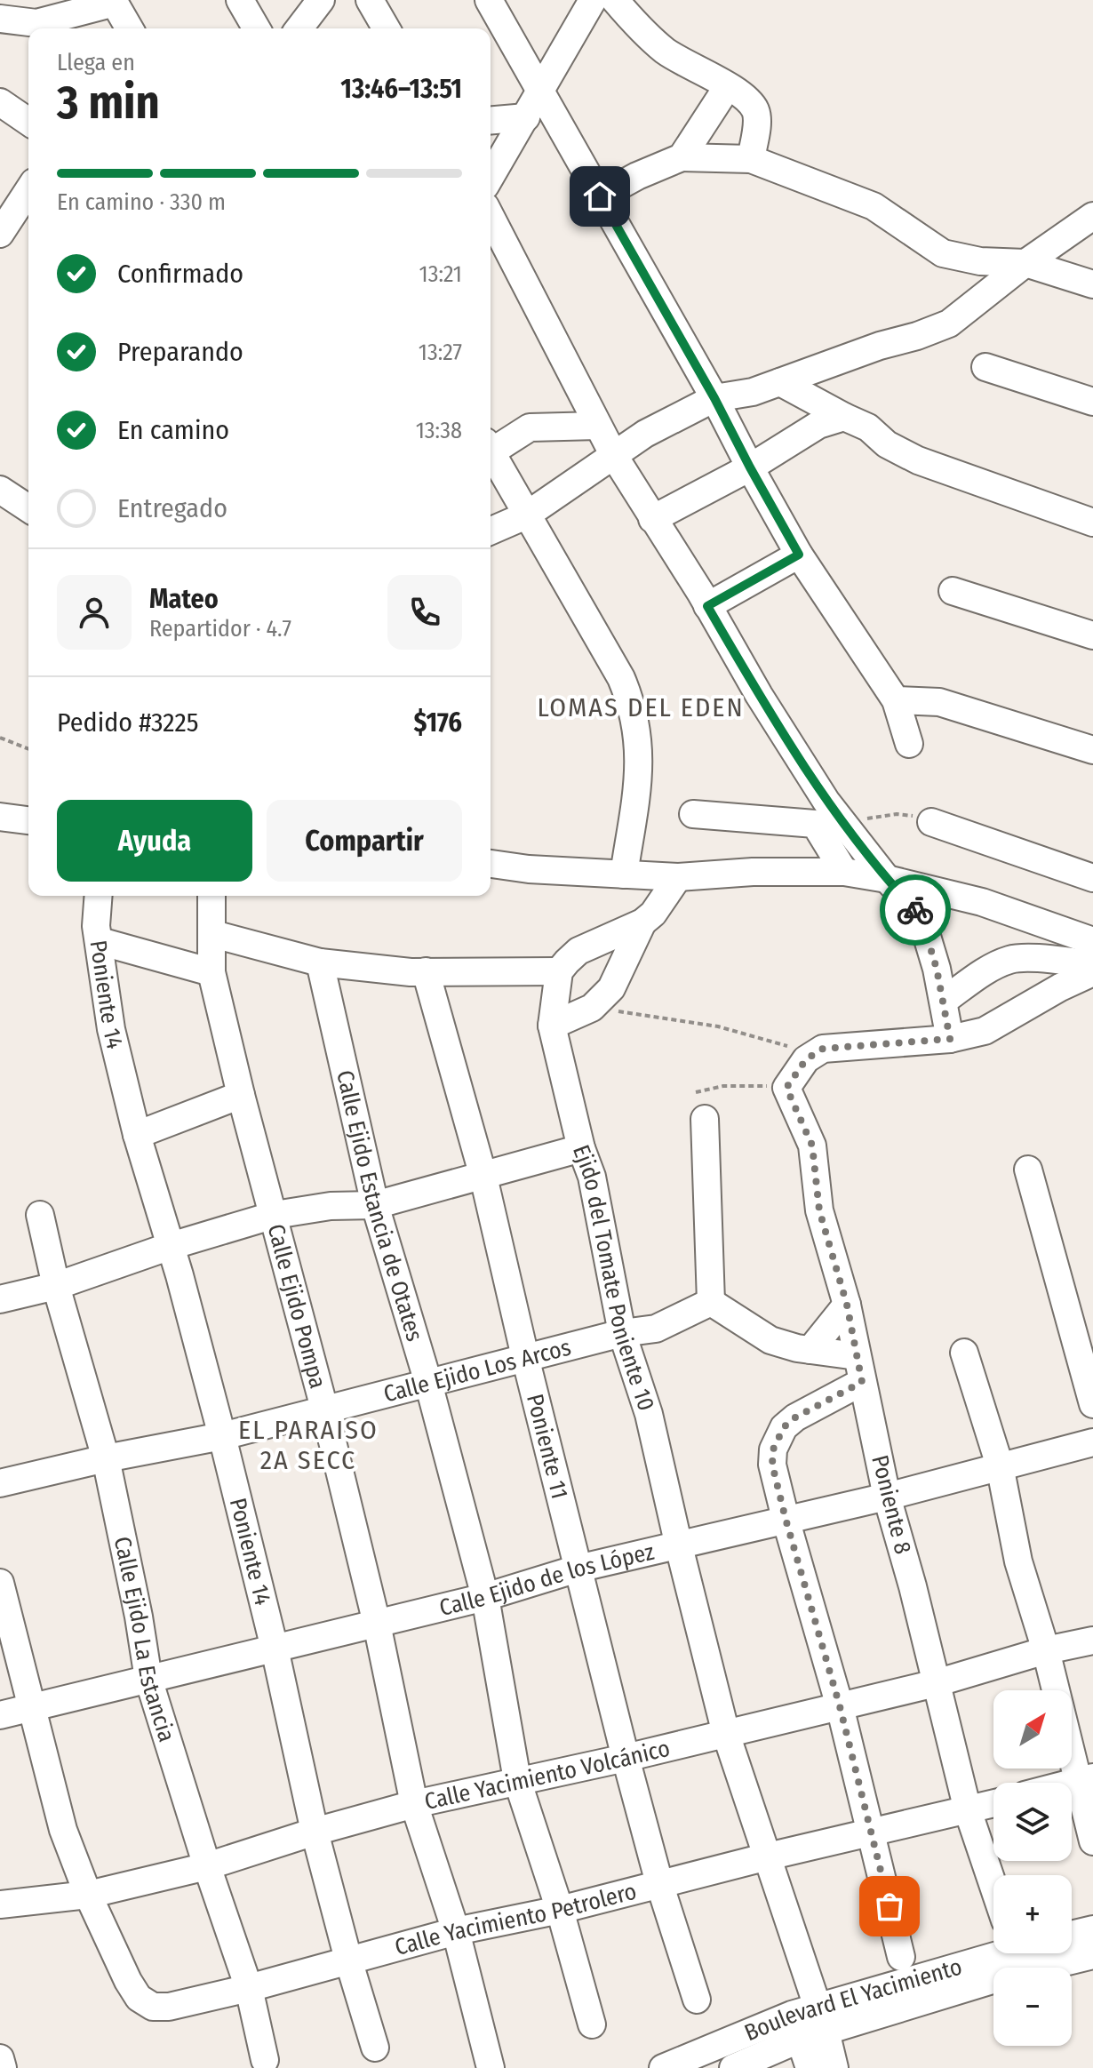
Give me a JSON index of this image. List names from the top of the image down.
{
  "streets": {
    "street": [
      "Poniente 14",
      "Calle Ejido Estancia de Otates",
      "Ejido del Tomate Poniente 10",
      "Calle Ejido Pompa",
      "Calle Ejido Los Arcos",
      "Poniente 11",
      "Poniente 8",
      "Calle Ejido de los López",
      "Calle Ejido La Estancia",
      "Calle Yacimiento Volcánico",
      "Calle Yacimiento Petrolero",
      "Boulevard El Yacimiento"
    ]
  },
  "crossings": [
    ["Poniente 14", "Calle Ejido Los Arcos"],
    ["Poniente 14", "Calle Ejido de los López"],
    ["Poniente 14", "Calle Yacimiento Volcánico"],
    ["Poniente 14", "Calle Yacimiento Petrolero"],
    ["Calle Ejido Estancia de Otates", "Calle Ejido Los Arcos"],
    ["Calle Ejido Estancia de Otates", "Calle Ejido de los López"],
    ["Calle Ejido Estancia de Otates", "Calle Yacimiento Volcánico"],
    ["Calle Ejido Estancia de Otates", "Calle Yacimiento Petrolero"],
    ["Ejido del Tomate Poniente 10", "Calle Ejido Los Arcos"],
    ["Ejido del Tomate Poniente 10", "Calle Ejido de los López"],
    ["Ejido del Tomate Poniente 10", "Calle Yacimiento Volcánico"],
    ["Ejido del Tomate Poniente 10", "Calle Yacimiento Petrolero"],
    ["Ejido del Tomate Poniente 10", "Boulevard El Yacimiento"],
    ["Calle Ejido Pompa", "Calle Ejido Los Arcos"],
    ["Calle Ejido Pompa", "Calle Ejido de los López"],
    ["Calle Ejido Pompa", "Calle Yacimiento Volcánico"],
    ["Calle Ejido Pompa", "Calle Yacimiento Petrolero"],
    ["Calle Ejido Los Arcos", "Poniente 11"],
    ["Calle Ejido Los Arcos", "Calle Ejido La Estancia"],
    ["Poniente 11", "Calle Ejido de los López"],
    ["Poniente 11", "Calle Yacimiento Volcánico"],
    ["Poniente 11", "Calle Yacimiento Petrolero"],
    ["Poniente 8", "Calle Ejido de los López"],
    ["Poniente 8", "Calle Yacimiento Volcánico"],
    ["Poniente 8", "Calle Yacimiento Petrolero"],
    ["Calle Ejido de los López", "Calle Ejido La Estancia"],
    ["Calle Ejido La Estancia", "Calle Yacimiento Volcánico"],
    ["Calle Ejido La Estancia", "Calle Yacimiento Petrolero"],
    ["Calle Yacimiento Volcánico", "Calle Yacimiento Petrolero"]
  ],
  "districts": ["LOMAS DEL EDEN", "EL PARAISO 2A SECC"],
  "north": "top right",
  "page": {
    "heading": ["3 min", "Llega en", "13:46–13:51"],
    "panel": [
      "Mateo",
      "Repartidor · 4.7",
      "Pedido #3225",
      "$176"
    ],
    "bar": "En camino · 330 m",
    "list": [
      ["Confirmado", "13:21"],
      ["Preparando", "13:27"],
      ["En camino", "13:38"],
      "Entregado"
    ],
    "buttons": ["Ayuda", "Compartir"],
    "map_buttons": ["+", "−"]
  }
}
